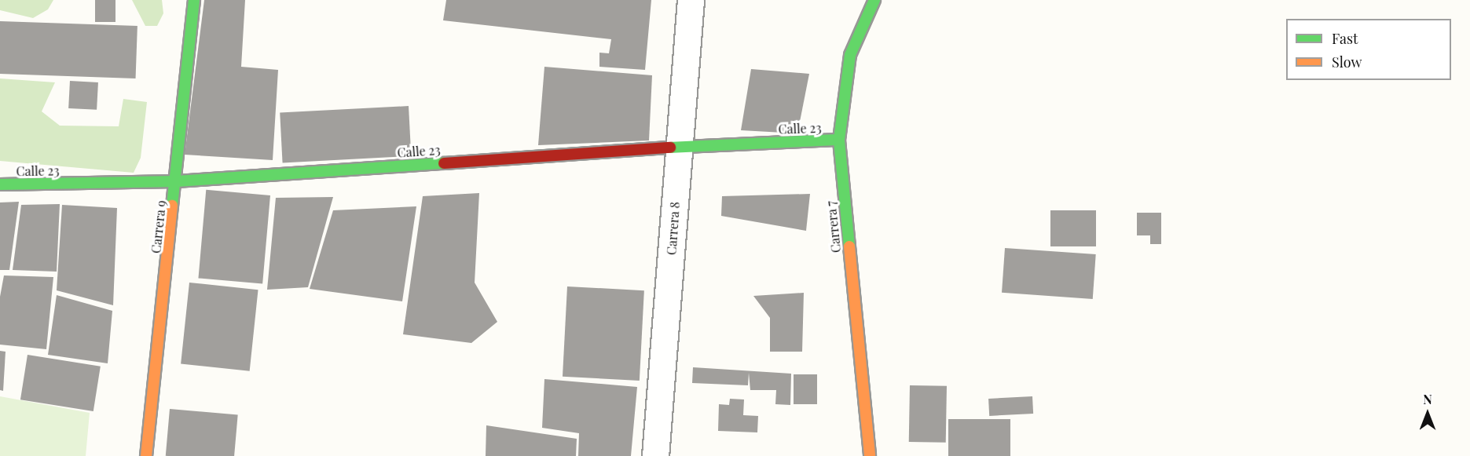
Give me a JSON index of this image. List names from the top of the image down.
{
  "streets": {
    "street": [
      "Calle 23",
      "Carrera 9",
      "Carrera 7",
      "Carrera 8"
    ]
  },
  "crossings": [
    ["Calle 23", "Carrera 9"],
    ["Calle 23", "Carrera 7"],
    ["Calle 23", "Carrera 8"]
  ],
  "legend": ["Fast", "Slow"],
  "north": "top"
}
